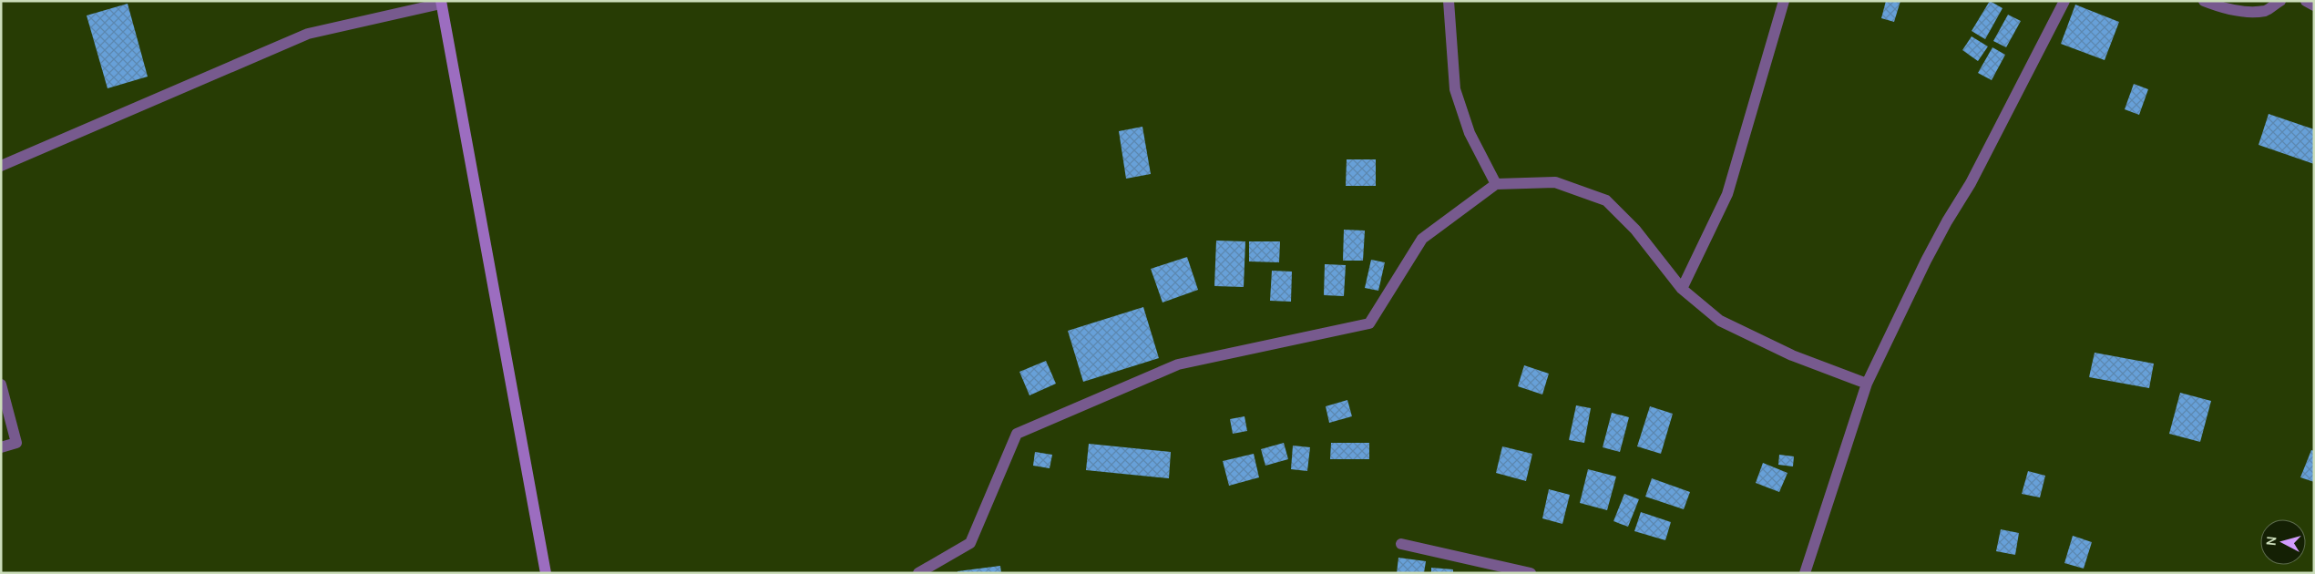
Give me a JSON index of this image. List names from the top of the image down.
{
  "north": "left"
}
